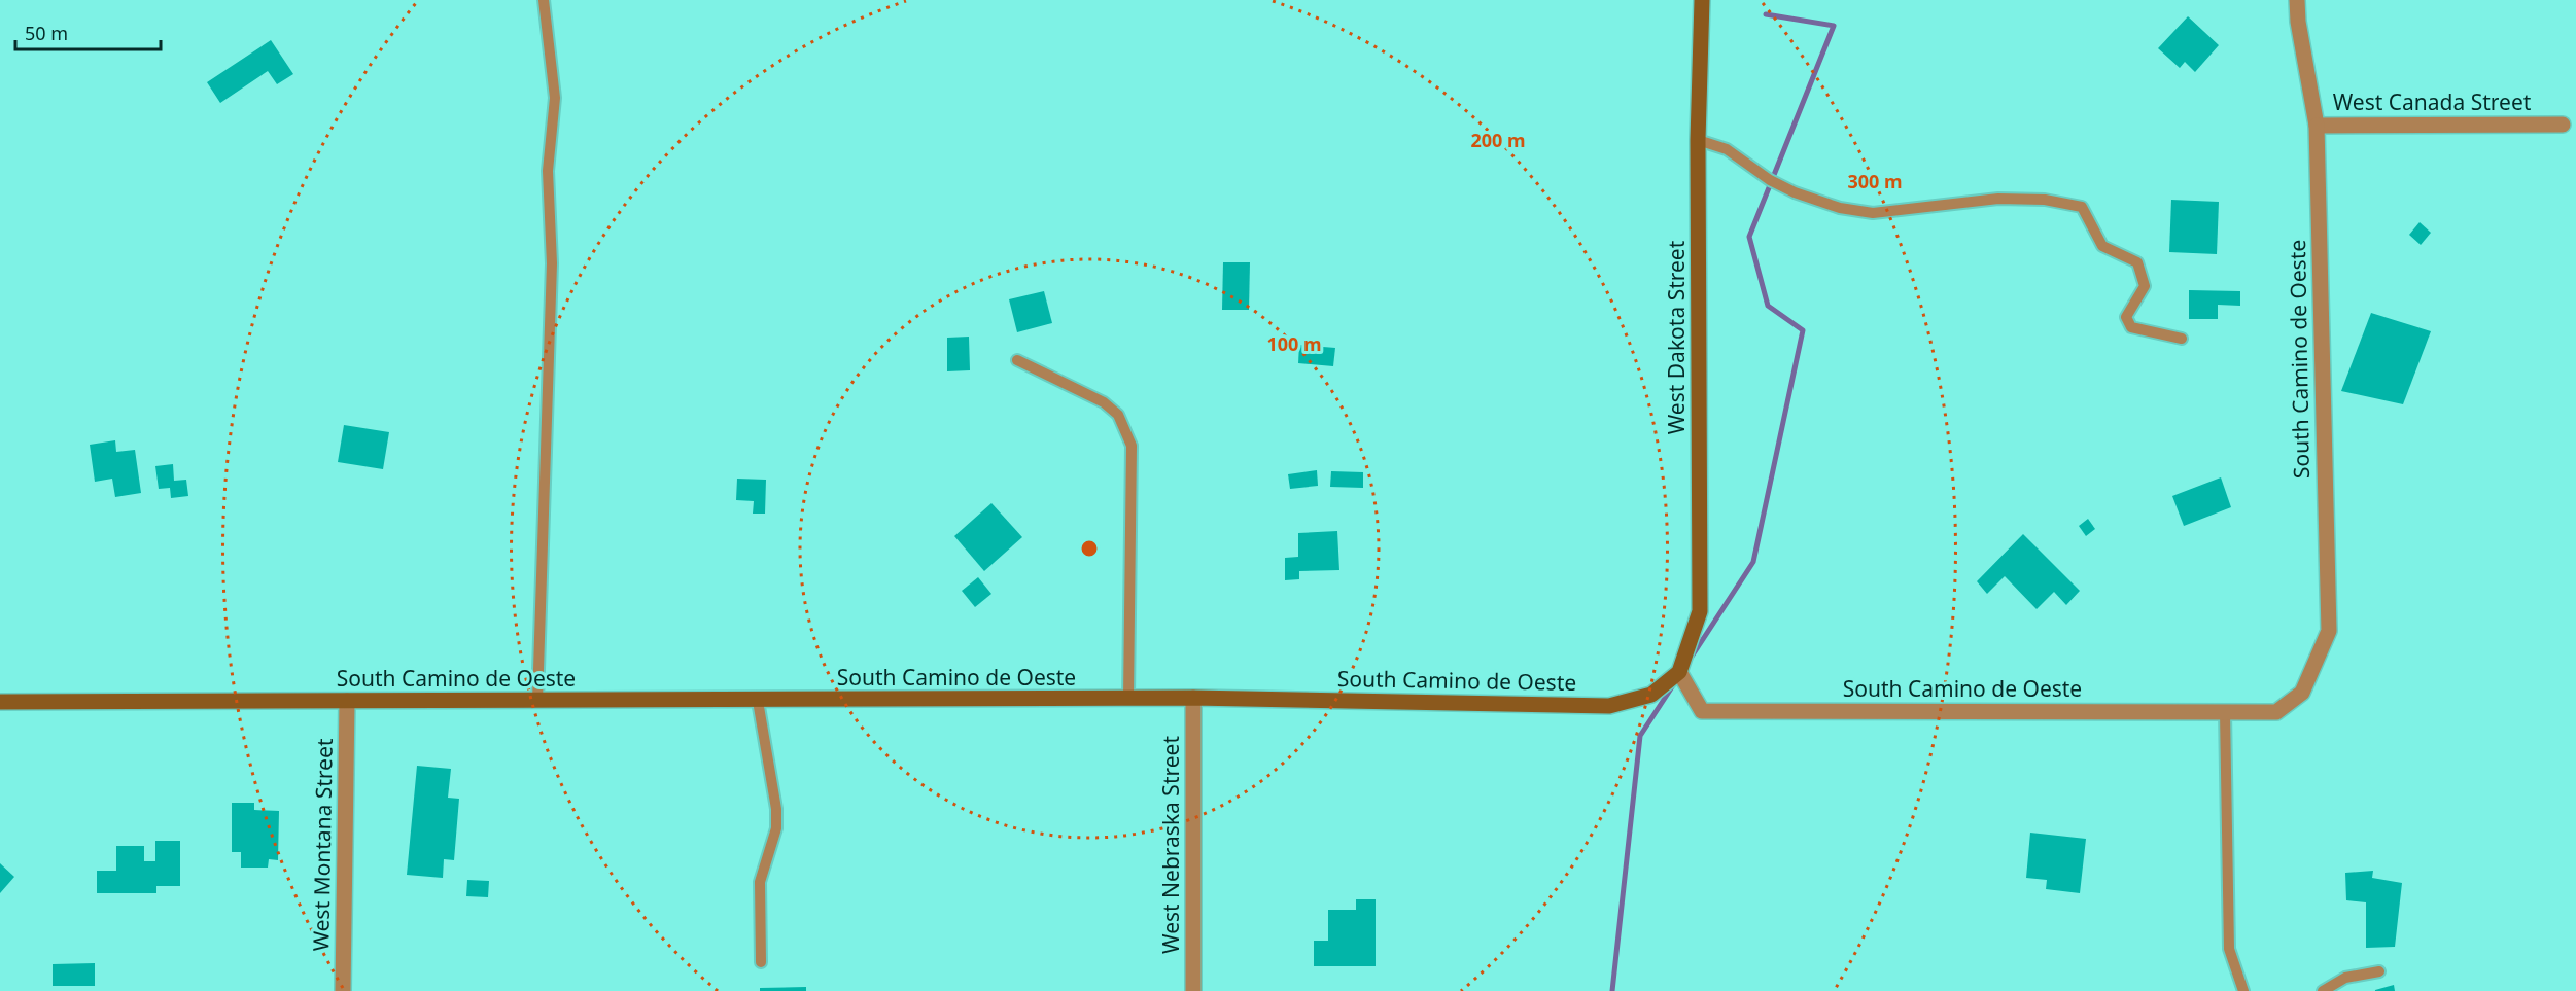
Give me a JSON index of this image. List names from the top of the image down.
{
  "streets": {
    "street": [
      "West Canada Street",
      "West Dakota Street",
      "South Camino de Oeste",
      "West Montana Street",
      "West Nebraska Street"
    ]
  },
  "crossings": [
    ["West Canada Street", "South Camino de Oeste"],
    ["West Dakota Street", "South Camino de Oeste"],
    ["South Camino de Oeste", "West Montana Street"],
    ["South Camino de Oeste", "West Nebraska Street"]
  ],
  "scale_bar": "50 m",
  "rings": ["200 m", "300 m", "100 m"]
}
